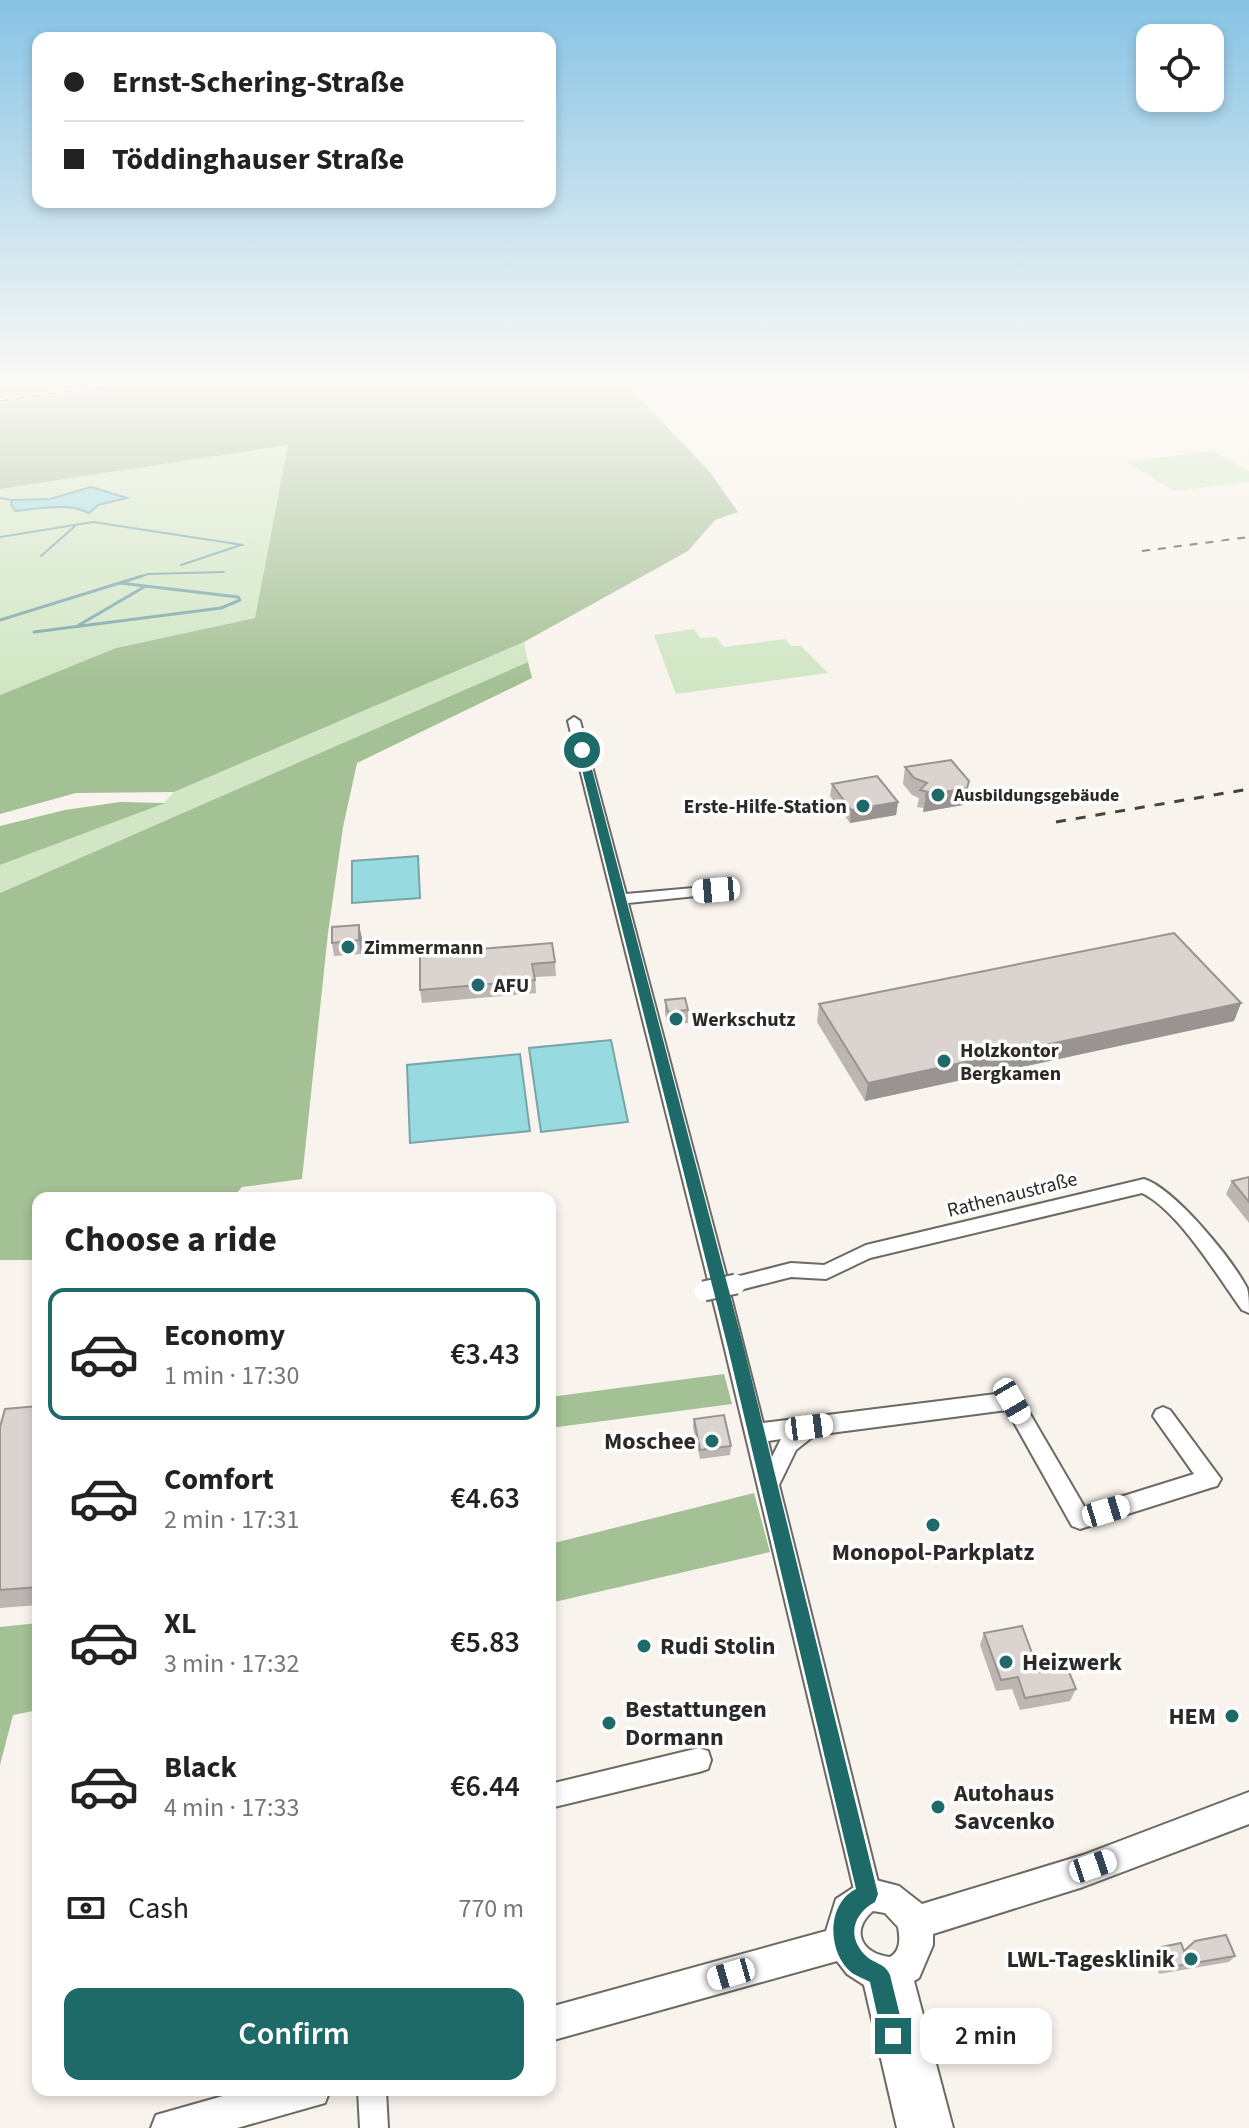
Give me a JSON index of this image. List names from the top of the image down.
{
  "streets": {
    "street": ["Rathenaustraße"]
  },
  "places": [
    "Ausbildungsgebäude",
    "Erste-Hilfe-Station",
    "Zimmermann",
    "AFU",
    "Werkschutz",
    "Holzkontor Bergkamen",
    "Moschee",
    "Monopol-Parkplatz",
    "Rudi Stolin",
    "Heizwerk",
    "HEM",
    "Bestattungen Dormann",
    "Autohaus Savcenko",
    "LWL-Tagesklinik"
  ],
  "page": {
    "banner": ["Ernst-Schering-Straße", "Töddinghauser Straße"],
    "heading": "Choose a ride",
    "list": [
      {
        "name": "Economy",
        "note": "1 min · 17:30",
        "value": "€3.43"
      },
      {
        "name": "Comfort",
        "note": "2 min · 17:31",
        "value": "€4.63"
      },
      {
        "name": "XL",
        "note": "3 min · 17:32",
        "value": "€5.83"
      },
      {
        "name": "Black",
        "note": "4 min · 17:33",
        "value": "€6.44"
      }
    ],
    "pay": ["Cash", "770 m"],
    "buttons": "Confirm",
    "bubble": "2 min"
  }
}
